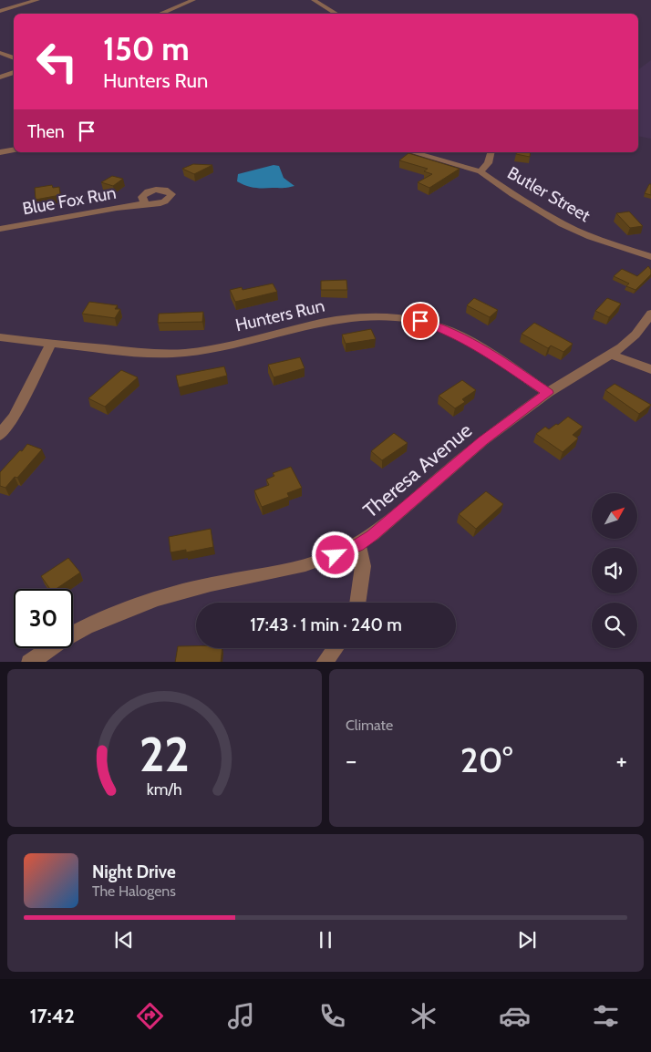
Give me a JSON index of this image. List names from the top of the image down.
{
  "streets": {
    "street": [
      "Butler Street",
      "Blue Fox Run",
      "Hunters Run",
      "Theresa Avenue"
    ]
  },
  "crossings": [
    ["Hunters Run", "Theresa Avenue"]
  ],
  "north": "top right",
  "page": {
    "turn": ["150 m", "Hunters Run"],
    "then": "Then",
    "limit": "30",
    "trip": "17:43 · 1 min · 240 m",
    "tile": "Climate",
    "heat": ["−", "20°", "+"],
    "song": ["Night Drive", "The Halogens"],
    "tabs": "17:42",
    "gauge": ["22", "km/h"]
  }
}
